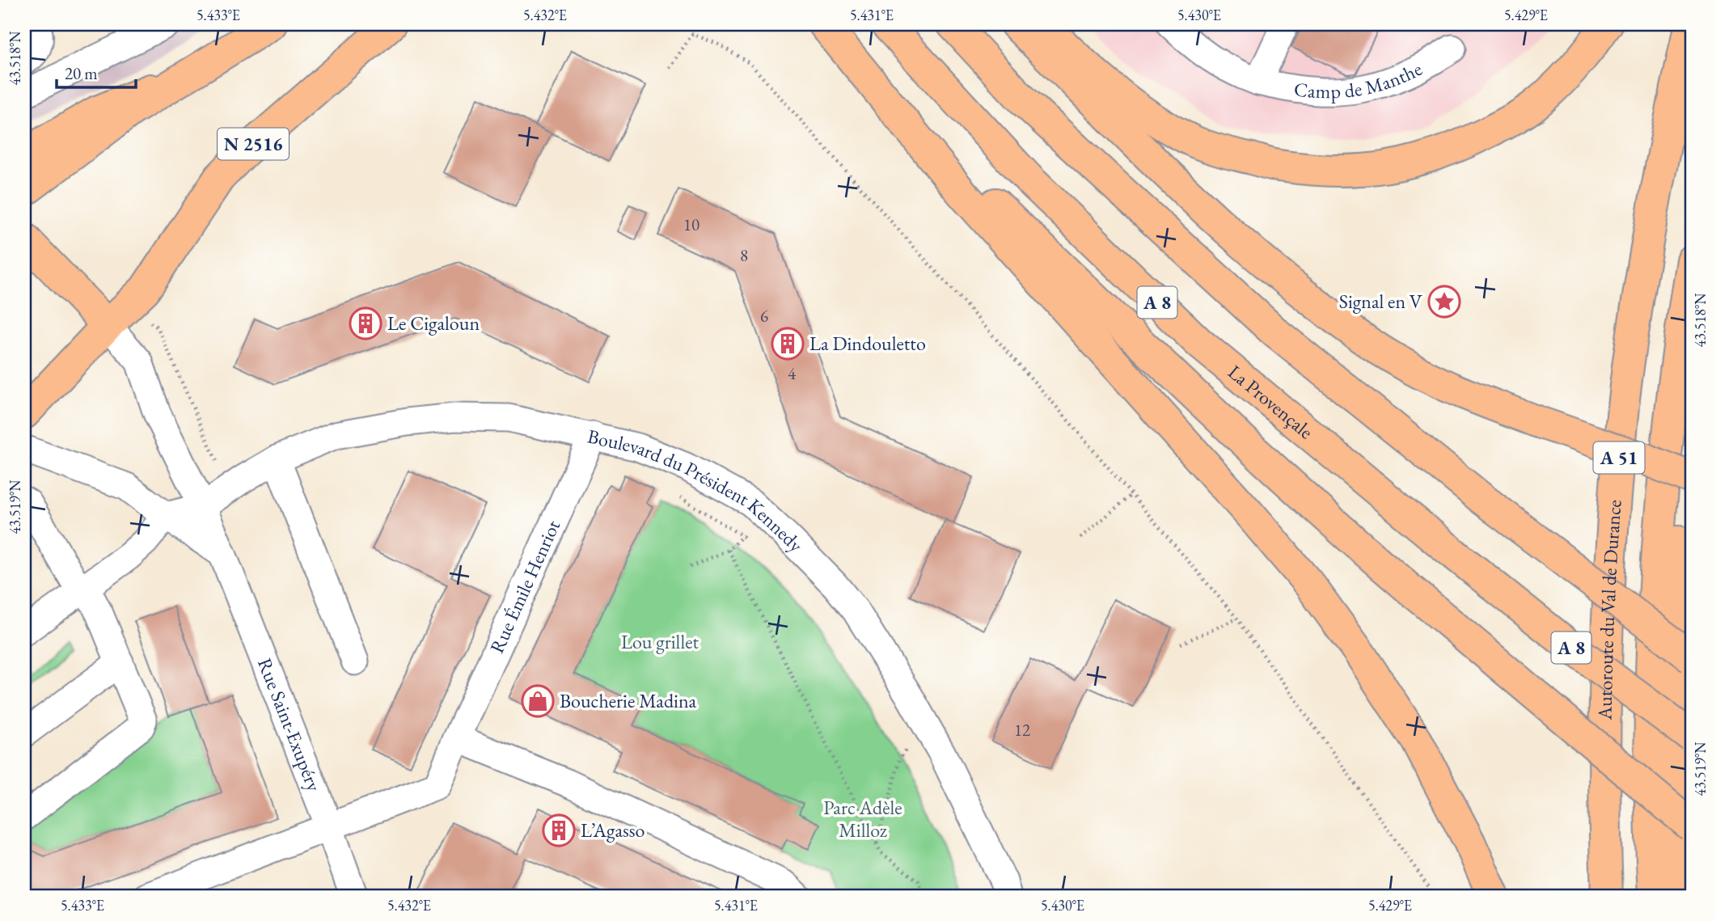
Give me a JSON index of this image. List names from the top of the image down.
{
  "streets": {
    "main road": [
      "N 2516",
      "A 8",
      "La Provençale",
      "A 51",
      "Autoroute du Val de Durance"
    ],
    "street": [
      "Camp de Manthe",
      "Boulevard du Président Kennedy",
      "Rue Émile Henriot",
      "Rue Saint-Exupéry"
    ]
  },
  "crossings": [
    ["N 2516", "Rue Saint-Exupéry"],
    ["Boulevard du Président Kennedy", "Rue Émile Henriot"],
    ["Boulevard du Président Kennedy", "Rue Saint-Exupéry"],
    ["Rue Émile Henriot", "Rue Saint-Exupéry"]
  ],
  "parks": ["Lou grillet", "Parc Adèle Milloz"],
  "places": {
    "place": ["Signal en V"],
    "building": ["Le Cigaloun", "La Dindouletto", "L’Agasso"],
    "shop": ["Boucherie Madina"]
  },
  "house_numbers": [
    "10",
    "8",
    "6",
    "4",
    "12"
  ],
  "scale_bar": "20 m",
  "coordinates": [
    "5.433°E",
    "5.432°E",
    "5.431°E",
    "5.430°E",
    "5.429°E",
    "43.518°N",
    "43.519°N"
  ]
}
